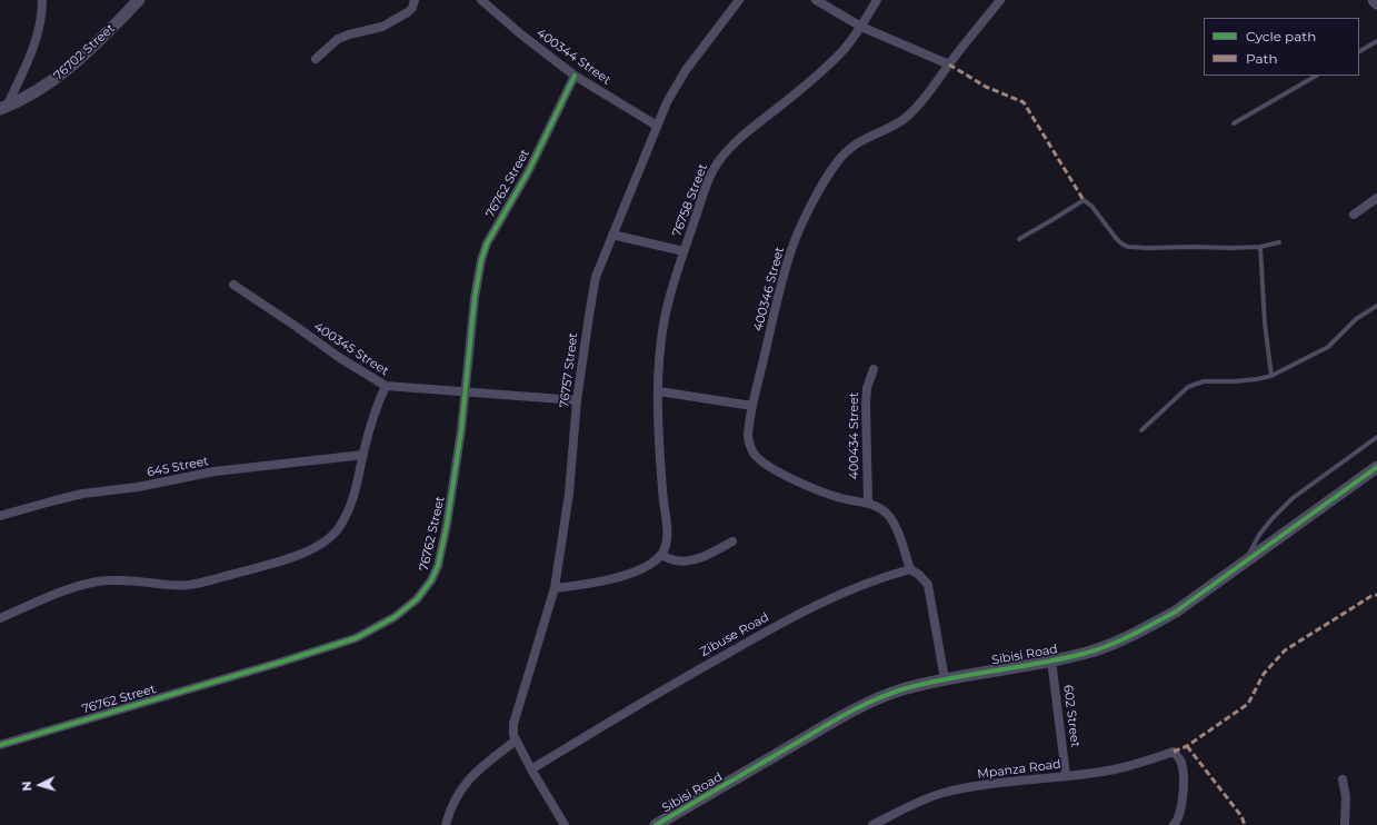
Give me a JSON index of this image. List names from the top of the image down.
{
  "streets": {
    "street": [
      "76702 Street",
      "400344 Street",
      "76762 Street",
      "76758 Street",
      "400346 Street",
      "400345 Street",
      "76757 Street",
      "400434 Street",
      "645 Street",
      "Zibuse Road",
      "Sibisi Road",
      "602 Street",
      "Mpanza Road"
    ]
  },
  "crossings": [
    ["400344 Street", "76762 Street"],
    ["400344 Street", "76757 Street"],
    ["76762 Street", "400345 Street"],
    ["400346 Street", "400434 Street"],
    ["400346 Street", "Zibuse Road"],
    ["400345 Street", "76757 Street"],
    ["76757 Street", "Zibuse Road"],
    ["Sibisi Road", "602 Street"],
    ["602 Street", "Mpanza Road"]
  ],
  "legend": ["Cycle path", "Path"],
  "north": "left"
}
